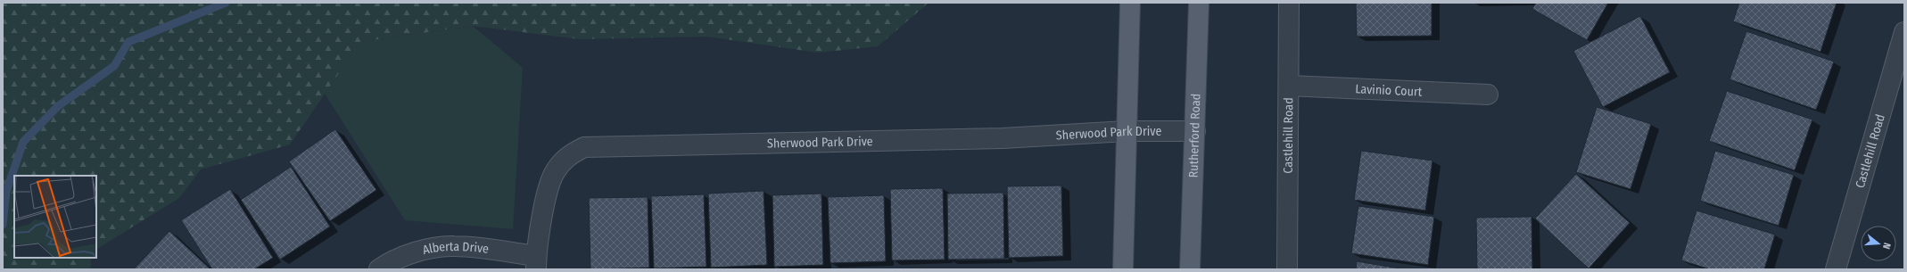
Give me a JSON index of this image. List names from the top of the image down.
{
  "streets": {
    "main road": ["Rutherford Road"],
    "street": [
      "Lavinio Court",
      "Sherwood Park Drive",
      "Castlehill Road",
      "Alberta Drive"
    ]
  },
  "crossings": [
    ["Lavinio Court", "Castlehill Road"],
    ["Sherwood Park Drive", "Rutherford Road"],
    ["Sherwood Park Drive", "Alberta Drive"]
  ],
  "north": "right"
}
